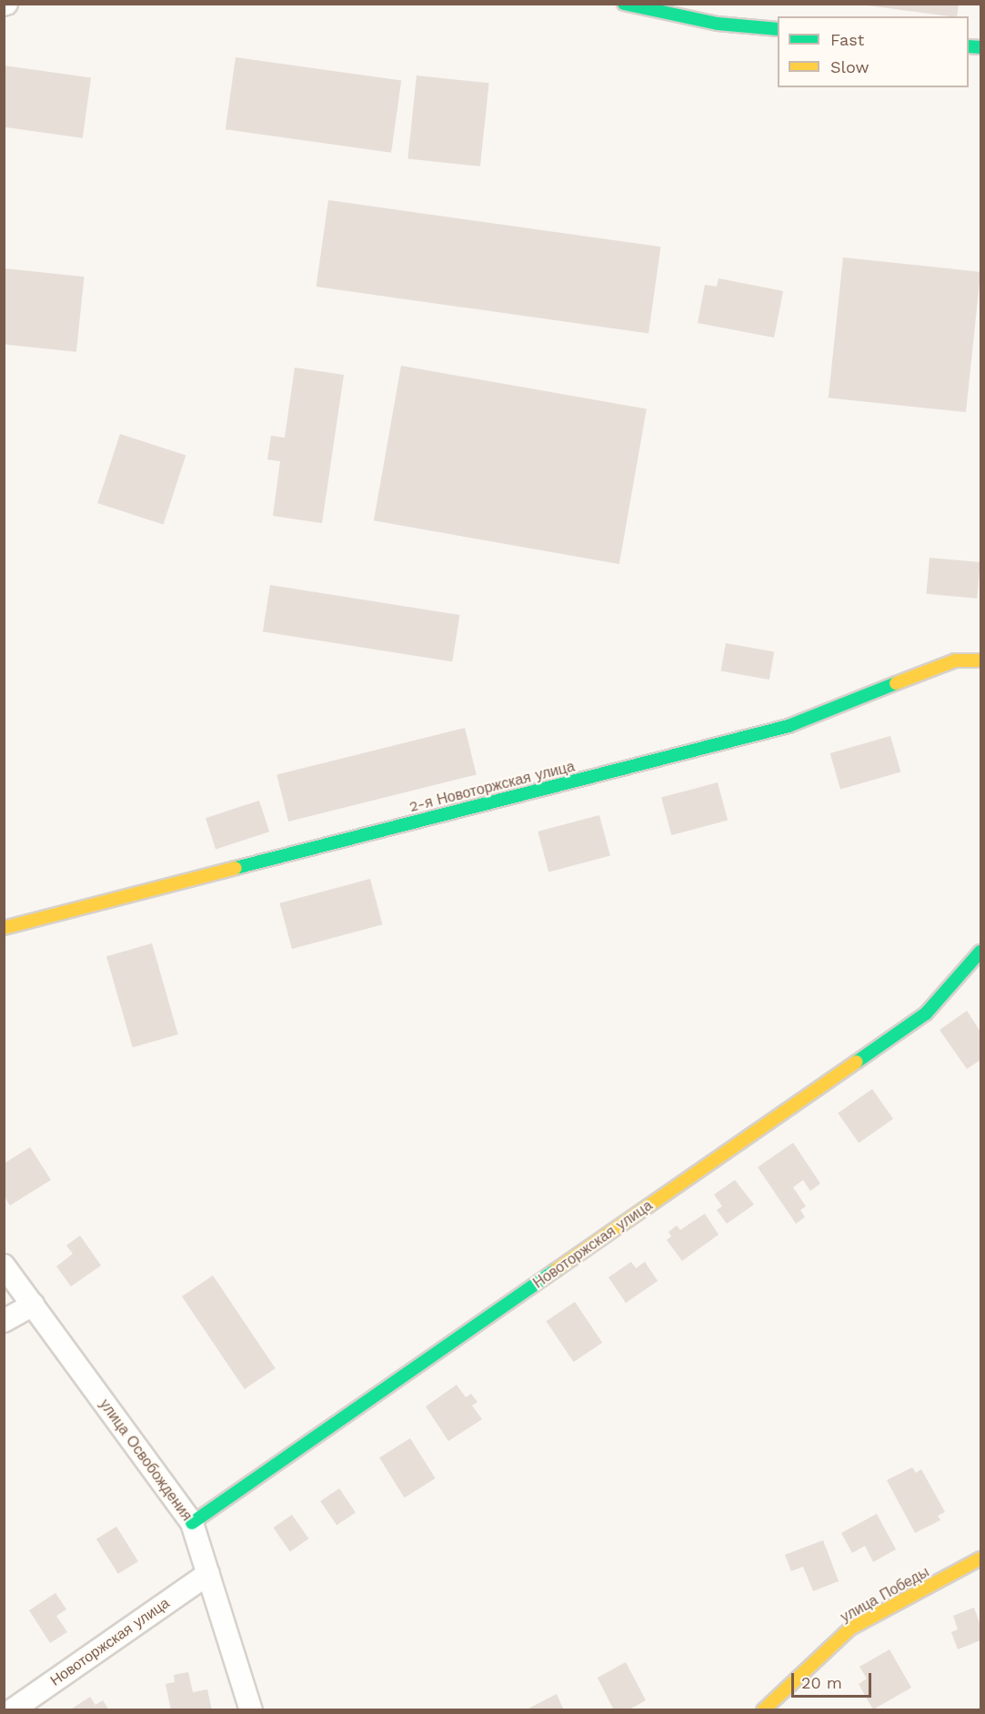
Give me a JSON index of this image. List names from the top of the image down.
{
  "streets": {
    "street": [
      "2-я Новоторжская улица",
      "Новоторжская улица",
      "улица Освобождения",
      "улица Победы"
    ]
  },
  "crossings": [
    ["Новоторжская улица", "улица Освобождения"]
  ],
  "legend": ["Fast", "Slow"],
  "scale_bar": "20 m"
}
